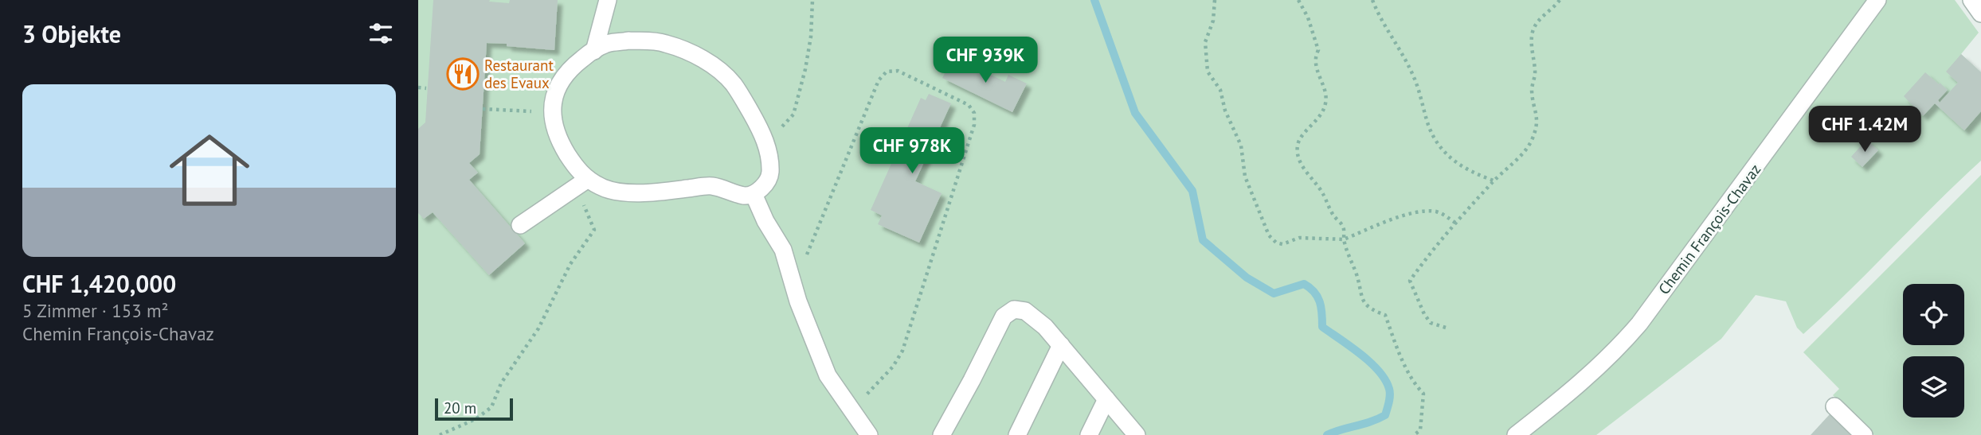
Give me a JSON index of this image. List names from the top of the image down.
{
  "streets": {
    "street": ["Chemin François-Chavaz"]
  },
  "places": {
    "restaurant": ["Restaurant des Evaux"]
  },
  "scale_bar": "20 m",
  "page": {
    "heading": "3 Objekte",
    "price": ["CHF 939K", "CHF 1.42M", "CHF 978K"],
    "list": [
      {
        "name": "CHF 1,420,000",
        "note": "5 Zimmer · 153 m² · Chemin François-Chavaz"
      }
    ],
    "scale": "20 m"
  }
}
